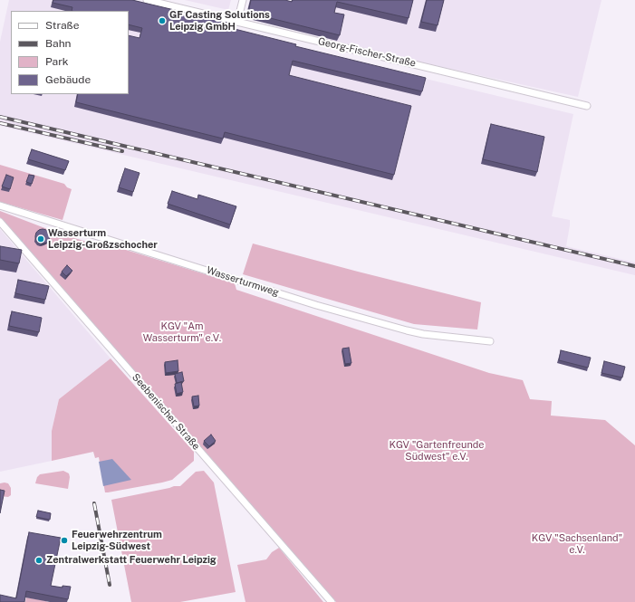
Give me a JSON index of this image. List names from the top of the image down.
{
  "streets": {
    "street": ["Georg-Fischer-Straße", "Wasserturmweg", "Seebenischer Straße"]
  },
  "parks": ["KGV \"Am Wasserturm\" e.V.", "KGV \"Gartenfreunde Südwest\" e.V.", "KGV \"Sachsenland\" e.V."],
  "places": [
    "GF Casting Solutions Leipzig GmbH",
    "Wasserturm Leipzig-Großzschocher",
    "Feuerwehrzentrum Leipzig-Südwest",
    "Zentralwerkstatt Feuerwehr Leipzig"
  ],
  "legend": [
    "Straße",
    "Bahn",
    "Park",
    "Gebäude"
  ]
}
